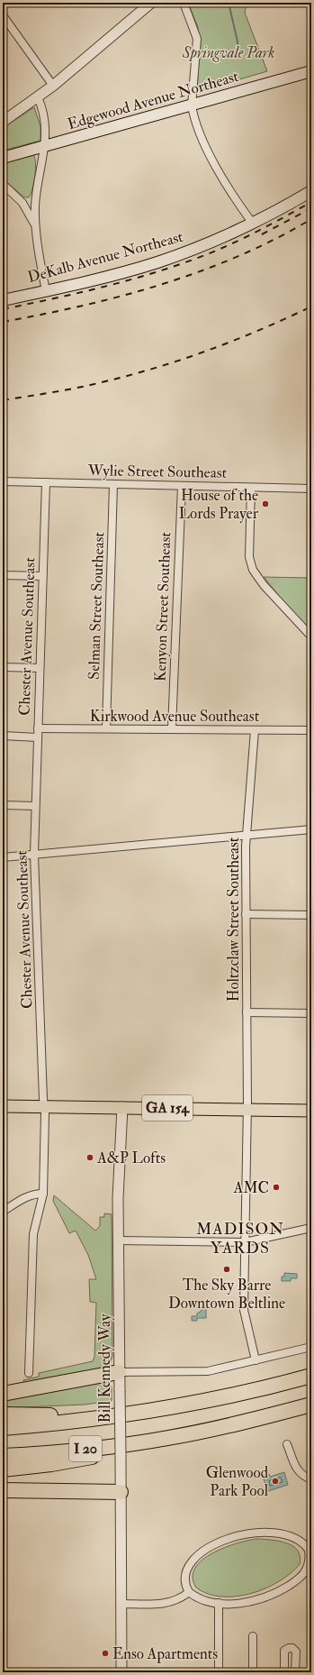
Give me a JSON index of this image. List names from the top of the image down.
{
  "streets": {
    "highway": ["I 20"],
    "main road": ["Edgewood Avenue Northeast", "DeKalb Avenue Northeast", "GA 154"],
    "street": [
      "Wylie Street Southeast",
      "Selman Street Southeast",
      "Kenyon Street Southeast",
      "Chester Avenue Southeast",
      "Kirkwood Avenue Southeast",
      "Holtzclaw Street Southeast",
      "Bill Kennedy Way"
    ]
  },
  "crossings": [
    ["Wylie Street Southeast", "Selman Street Southeast"],
    ["Wylie Street Southeast", "Kenyon Street Southeast"],
    ["Wylie Street Southeast", "Chester Avenue Southeast"],
    ["Selman Street Southeast", "Kirkwood Avenue Southeast"],
    ["Kenyon Street Southeast", "Kirkwood Avenue Southeast"],
    ["Chester Avenue Southeast", "Kirkwood Avenue Southeast"],
    ["Chester Avenue Southeast", "GA 154"],
    ["Kirkwood Avenue Southeast", "Holtzclaw Street Southeast"],
    ["Holtzclaw Street Southeast", "GA 154"],
    ["GA 154", "Bill Kennedy Way"]
  ],
  "districts": ["MADISON YARDS"],
  "parks": ["Springvale Park"],
  "places": [
    "House of the Lords Prayer",
    "A&P Lofts",
    "AMC",
    "The Sky Barre Downtown Beltline",
    "Glenwood Park Pool",
    "Enso Apartments"
  ]
}
